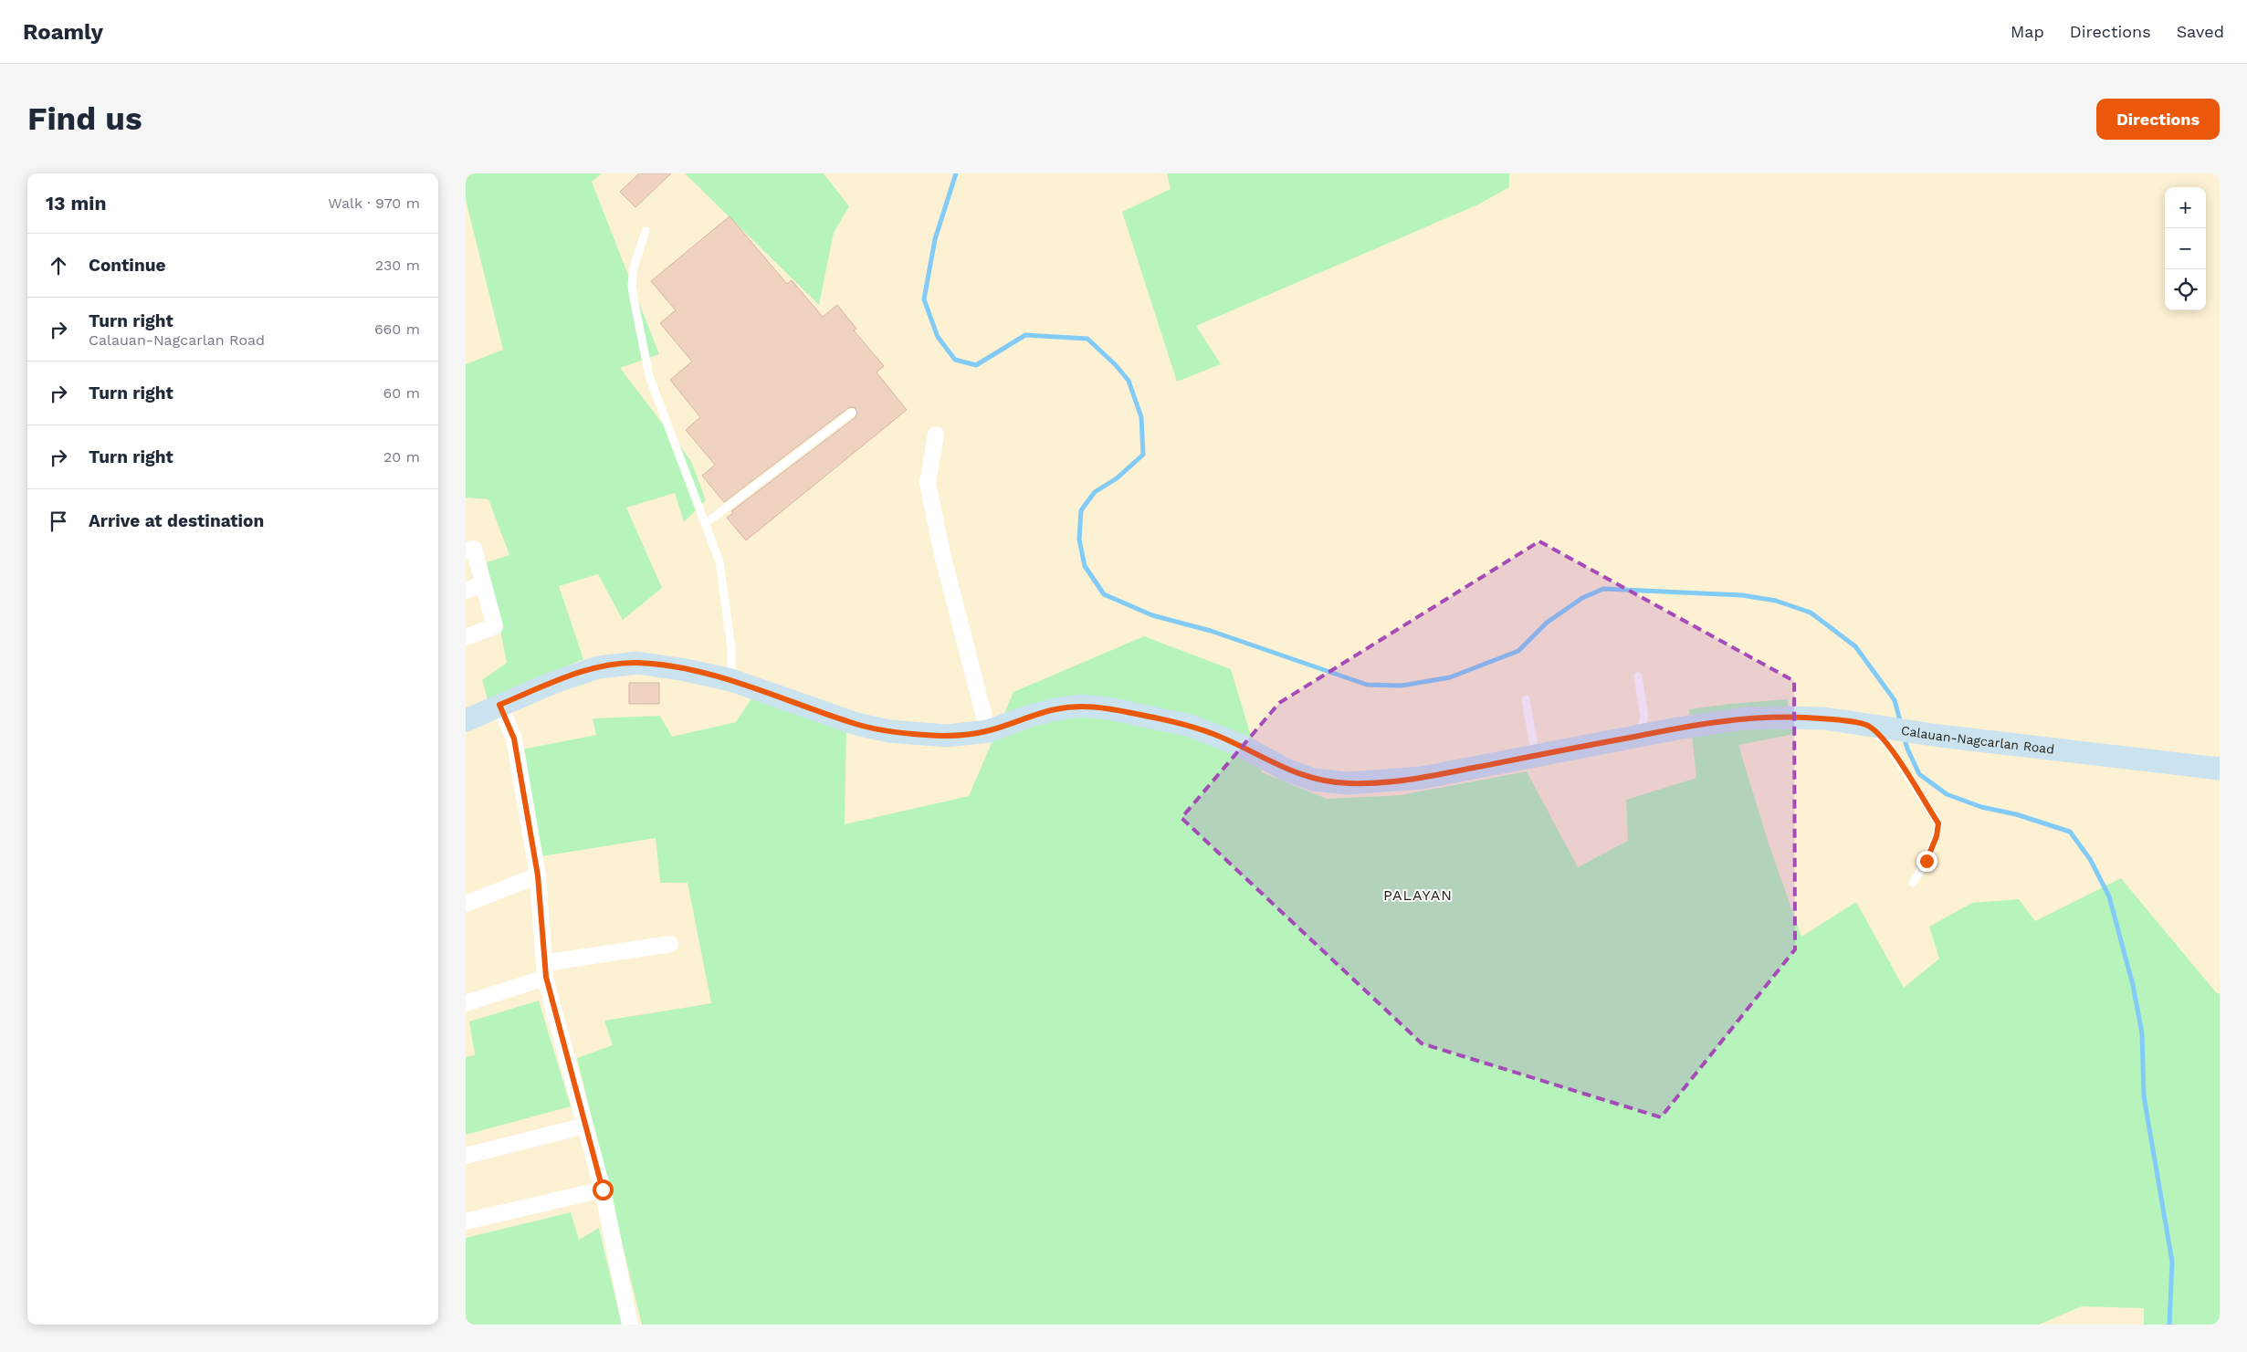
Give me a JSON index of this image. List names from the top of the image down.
{
  "streets": {
    "main road": ["Calauan-Nagcarlan Road"]
  },
  "districts": ["PALAYAN"],
  "page": {
    "header": "Roamly",
    "nav": ["Map", "Directions", "Saved"],
    "buttons": "Directions",
    "title": "Find us",
    "heading": ["13 min", "Walk · 970 m"],
    "map_buttons": ["+", "−"],
    "list": [
      ["Continue", "230 m"],
      ["Turn right", "Calauan-Nagcarlan Road", "660 m"],
      ["Turn right", "60 m"],
      ["Turn right", "20 m"],
      "Arrive at destination"
    ]
  }
}
